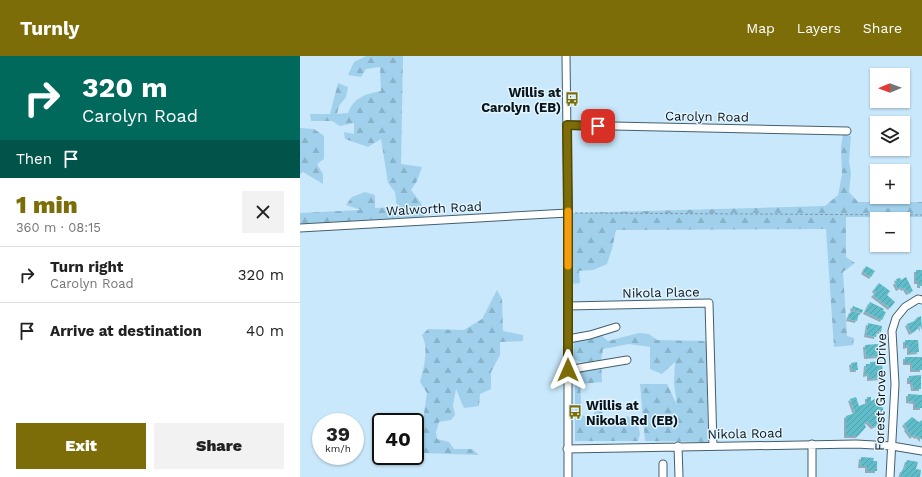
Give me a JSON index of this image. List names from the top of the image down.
{
  "streets": {
    "street": [
      "Carolyn Road",
      "Walworth Road",
      "Nikola Place",
      "Forest Grove Drive",
      "Nikola Road"
    ]
  },
  "crossings": [
    ["Nikola Place", "Nikola Road"],
    ["Forest Grove Drive", "Nikola Road"]
  ],
  "places": {
    "bus stop": ["Willis at Carolyn (EB)", "Willis at Nikola Rd (EB)"]
  },
  "north": "left",
  "page": {
    "header": "Turnly",
    "nav": ["Map", "Layers", "Share"],
    "turn": ["320 m", "Carolyn Road"],
    "map_buttons": ["+", "−"],
    "then": "Then",
    "heading": ["1 min", "360 m · 08:15"],
    "list": [
      {
        "name": "Turn right",
        "note": "Carolyn Road",
        "value": "320 m"
      },
      {
        "name": "Arrive at destination",
        "value": "40 m"
      }
    ],
    "speed": "39 km/h",
    "limit": "40",
    "buttons": ["Exit", "Share"]
  }
}
